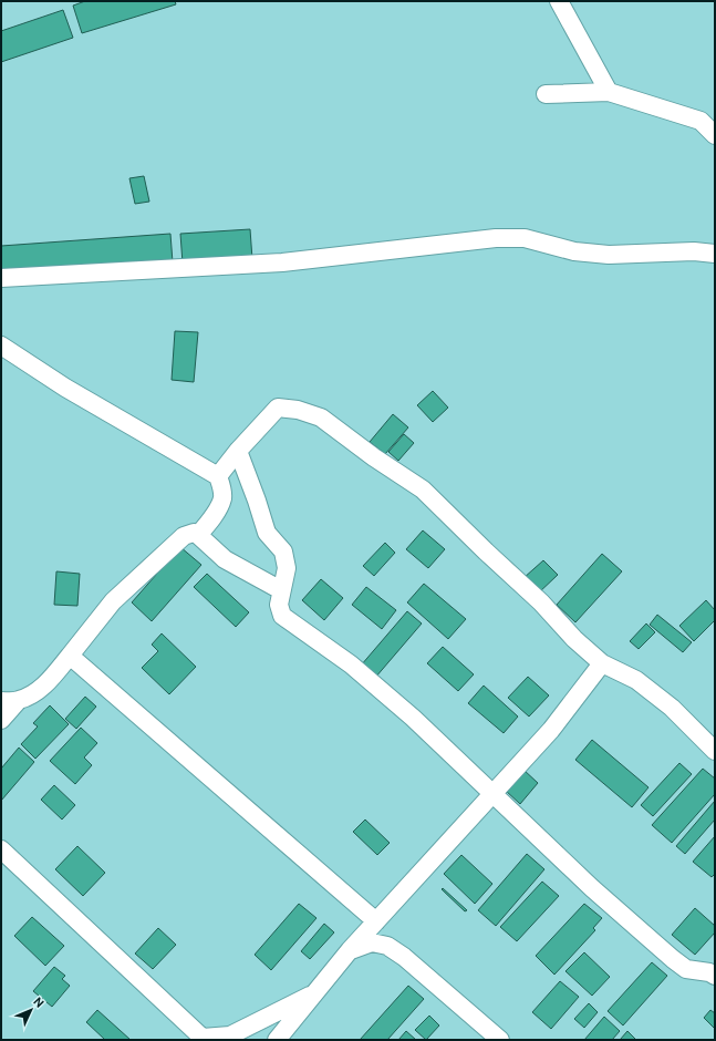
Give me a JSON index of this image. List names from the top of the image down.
{
  "north": "top right"
}
